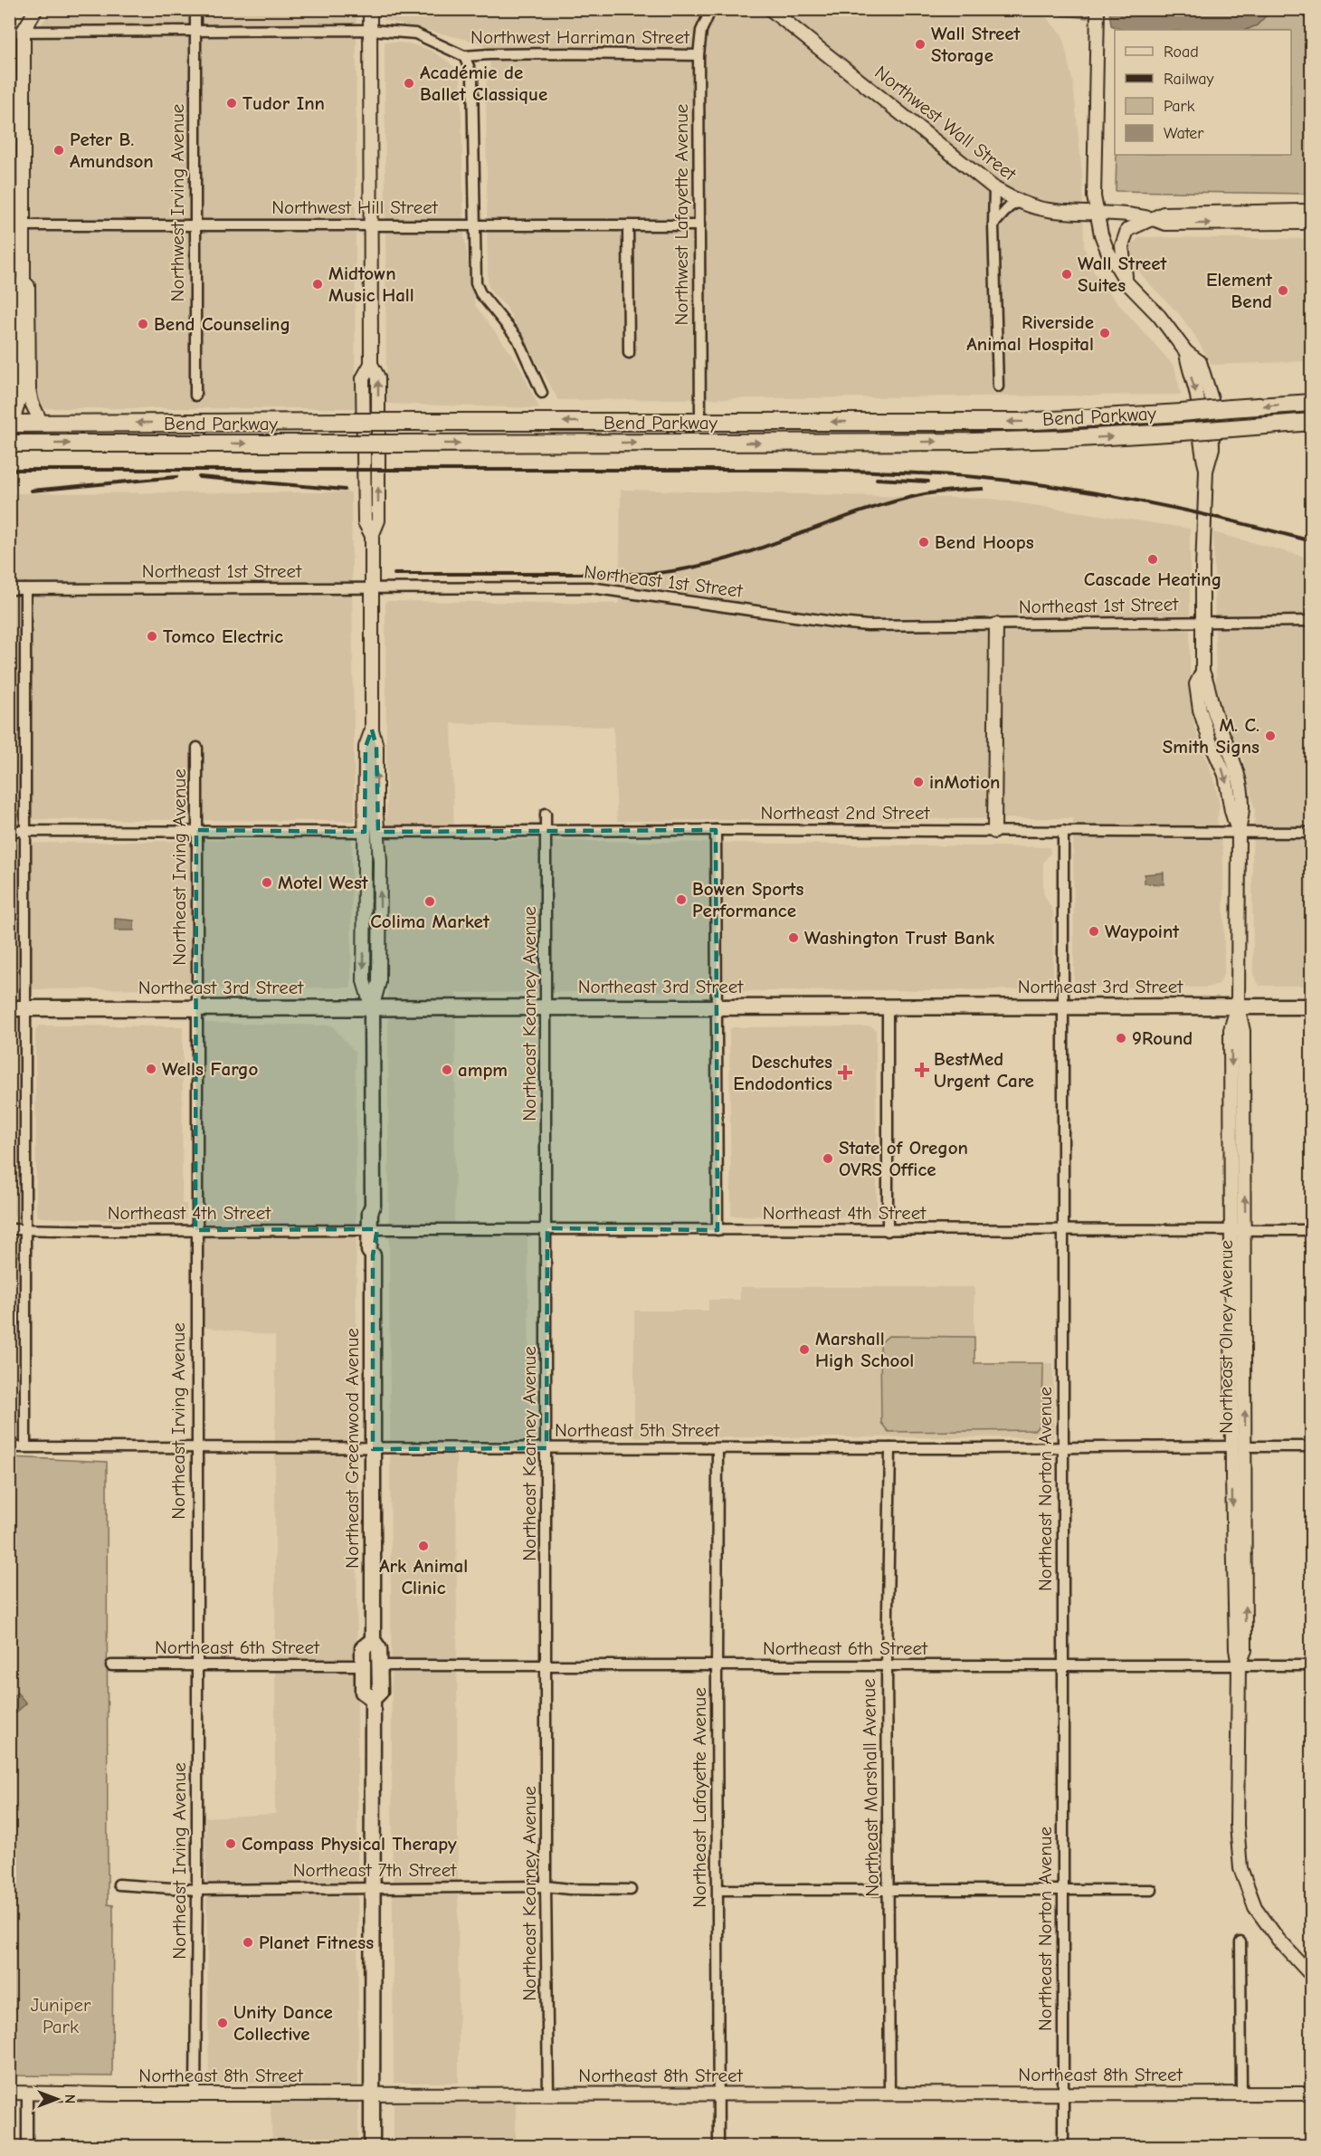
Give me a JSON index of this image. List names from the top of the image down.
{
  "streets": {
    "highway": ["Bend Parkway"],
    "main road": [
      "Northwest Wall Street",
      "Northeast 3rd Street",
      "Northeast Olney Avenue",
      "Northeast Greenwood Avenue",
      "Northeast 8th Street"
    ],
    "street": [
      "Northwest Harriman Street",
      "Northwest Irving Avenue",
      "Northwest Hill Street",
      "Northwest Lafayette Avenue",
      "Northeast 1st Street",
      "Northeast 2nd Street",
      "Northeast Irving Avenue",
      "Northeast Kearney Avenue",
      "Northeast 4th Street",
      "Northeast 5th Street",
      "Northeast Norton Avenue",
      "Northeast 6th Street",
      "Northeast Marshall Avenue",
      "Northeast Lafayette Avenue",
      "Northeast 7th Street"
    ]
  },
  "crossings": [
    ["Northwest Harriman Street", "Northwest Irving Avenue"],
    ["Northwest Harriman Street", "Northwest Lafayette Avenue"],
    ["Northwest Wall Street", "Northeast Olney Avenue"],
    ["Northwest Irving Avenue", "Northwest Hill Street"],
    ["Northwest Hill Street", "Northwest Lafayette Avenue"],
    ["Northwest Lafayette Avenue", "Bend Parkway"],
    ["Northeast 1st Street", "Northeast Olney Avenue"],
    ["Northeast 1st Street", "Northeast Greenwood Avenue"],
    ["Northeast 2nd Street", "Northeast Kearney Avenue"],
    ["Northeast 2nd Street", "Northeast Olney Avenue"],
    ["Northeast 2nd Street", "Northeast Greenwood Avenue"],
    ["Northeast 2nd Street", "Northeast Norton Avenue"],
    ["Northeast Irving Avenue", "Northeast 3rd Street"],
    ["Northeast Irving Avenue", "Northeast 4th Street"],
    ["Northeast Irving Avenue", "Northeast 5th Street"],
    ["Northeast Irving Avenue", "Northeast 6th Street"],
    ["Northeast Irving Avenue", "Northeast 7th Street"],
    ["Northeast Irving Avenue", "Northeast 8th Street"],
    ["Northeast 3rd Street", "Northeast Kearney Avenue"],
    ["Northeast 3rd Street", "Northeast Olney Avenue"],
    ["Northeast 3rd Street", "Northeast Greenwood Avenue"],
    ["Northeast 3rd Street", "Northeast Norton Avenue"],
    ["Northeast Kearney Avenue", "Northeast 4th Street"],
    ["Northeast Kearney Avenue", "Northeast 5th Street"],
    ["Northeast Kearney Avenue", "Northeast 6th Street"],
    ["Northeast Kearney Avenue", "Northeast 7th Street"],
    ["Northeast Kearney Avenue", "Northeast 8th Street"],
    ["Northeast 4th Street", "Northeast Olney Avenue"],
    ["Northeast 4th Street", "Northeast Greenwood Avenue"],
    ["Northeast 4th Street", "Northeast Norton Avenue"],
    ["Northeast Olney Avenue", "Northeast 5th Street"],
    ["Northeast Olney Avenue", "Northeast 6th Street"],
    ["Northeast 5th Street", "Northeast Greenwood Avenue"],
    ["Northeast 5th Street", "Northeast Norton Avenue"],
    ["Northeast 5th Street", "Northeast Marshall Avenue"],
    ["Northeast 5th Street", "Northeast Lafayette Avenue"],
    ["Northeast Greenwood Avenue", "Northeast 6th Street"],
    ["Northeast Greenwood Avenue", "Northeast 7th Street"],
    ["Northeast Greenwood Avenue", "Northeast 8th Street"],
    ["Northeast Norton Avenue", "Northeast 6th Street"],
    ["Northeast Norton Avenue", "Northeast 8th Street"],
    ["Northeast 6th Street", "Northeast Marshall Avenue"],
    ["Northeast 6th Street", "Northeast Lafayette Avenue"],
    ["Northeast Marshall Avenue", "Northeast 8th Street"],
    ["Northeast Lafayette Avenue", "Northeast 8th Street"]
  ],
  "parks": ["Juniper Park"],
  "places": {
    "other": [
      "Wall Street Storage",
      "Académie de Ballet Classique",
      "Tudor Inn",
      "Peter B. Amundson",
      "Wall Street Suites",
      "Midtown Music Hall",
      "Element Bend",
      "Bend Counseling",
      "Riverside Animal Hospital",
      "Bend Hoops",
      "Cascade Heating",
      "Tomco Electric",
      "M. C. Smith Signs",
      "inMotion",
      "Motel West",
      "Bowen Sports Performance",
      "Colima Market",
      "Waypoint",
      "Washington Trust Bank",
      "9Round",
      "Wells Fargo",
      "ampm",
      "State of Oregon OVRS Office",
      "Marshall High School",
      "Ark Animal Clinic",
      "Compass Physical Therapy",
      "Planet Fitness",
      "Unity Dance Collective"
    ],
    "health": ["BestMed Urgent Care", "Deschutes Endodontics"]
  },
  "legend": [
    "Road",
    "Railway",
    "Park",
    "Water"
  ],
  "north": "right"
}
